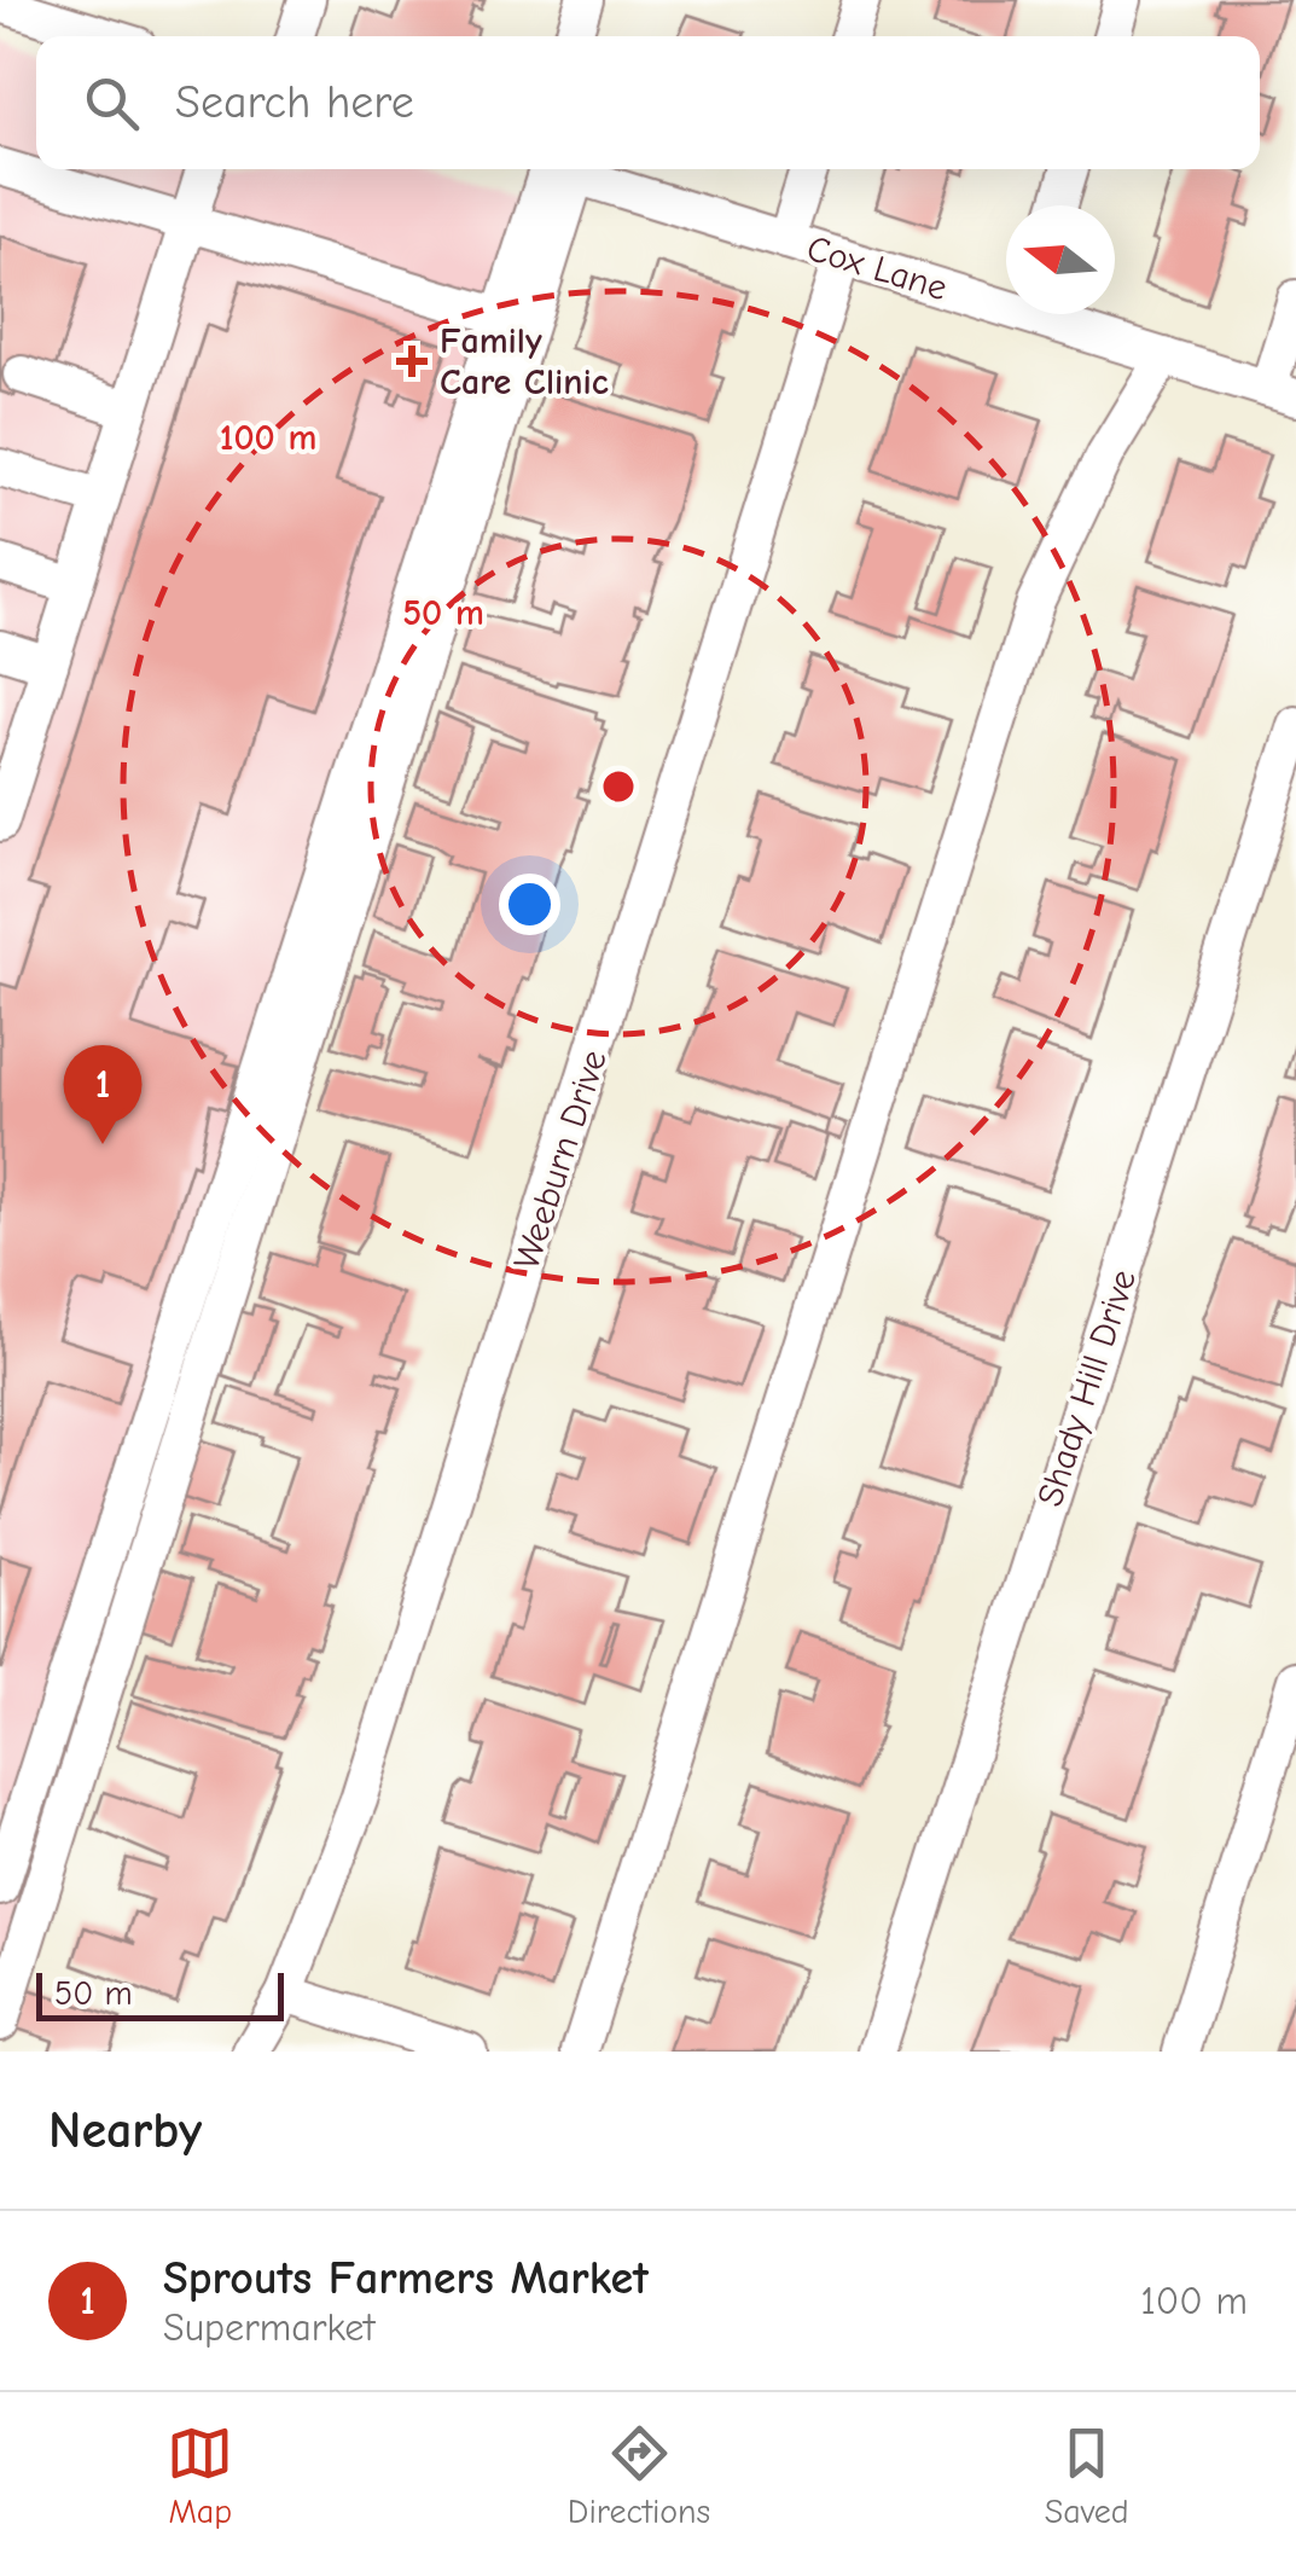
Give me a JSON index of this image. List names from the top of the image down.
{
  "streets": {
    "street": ["Cox Lane", "Weeburn Drive", "Shady Hill Drive"]
  },
  "crossings": [
    ["Cox Lane", "Weeburn Drive"]
  ],
  "places": {
    "health": ["Family Care Clinic"]
  },
  "scale_bar": "50 m",
  "north": "left",
  "page": {
    "search": "Search here",
    "pins": "1",
    "scale": "50 m",
    "heading": "Nearby",
    "list": [
      {
        "mark": "1",
        "name": "Sprouts Farmers Market",
        "note": "Supermarket",
        "value": "100 m"
      }
    ],
    "nav": ["Map", "Directions", "Saved"]
  },
  "rings": ["100 m", "50 m"]
}
